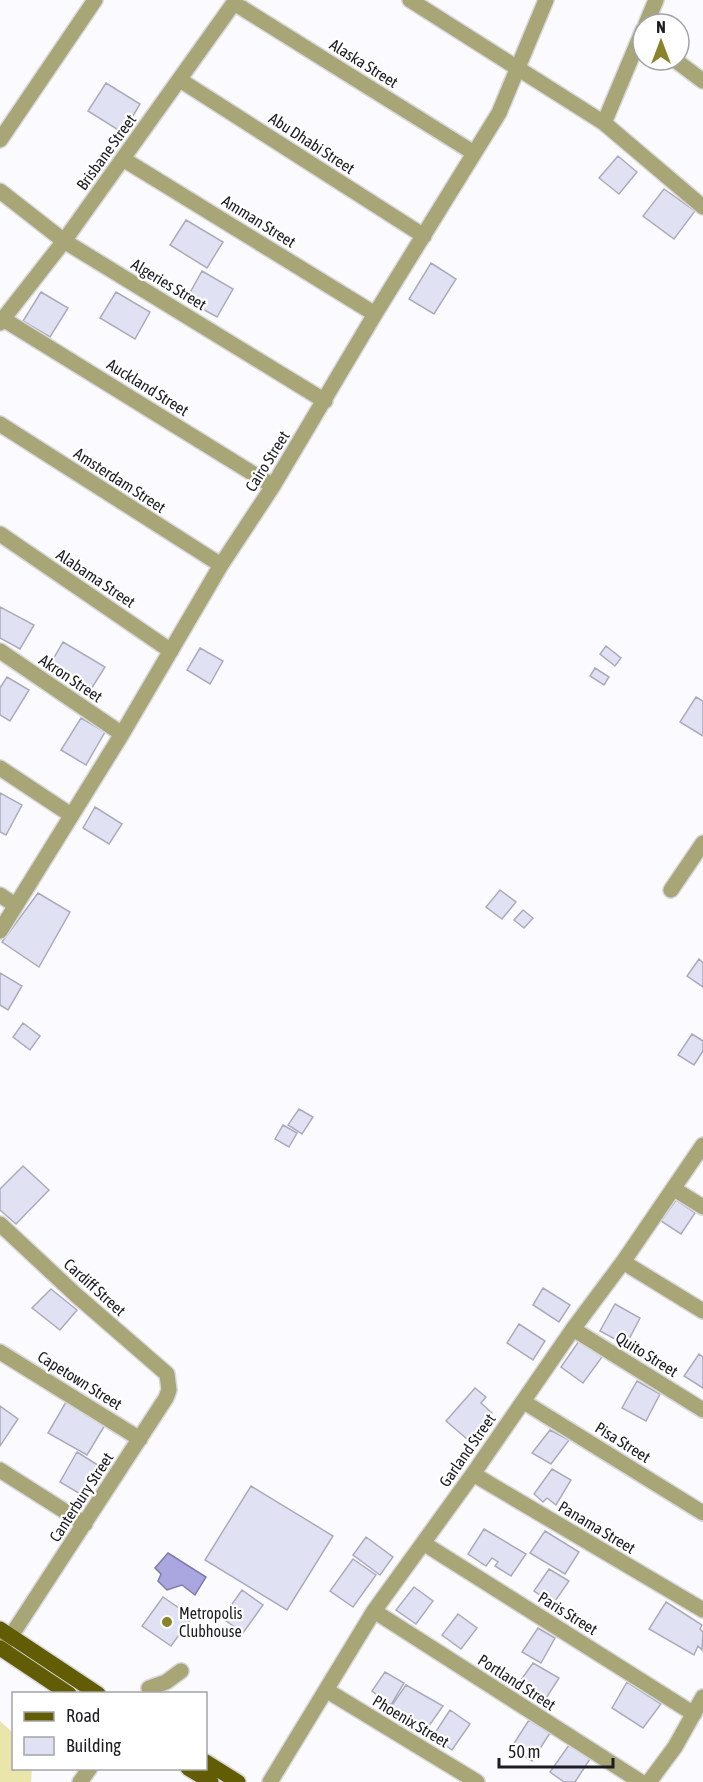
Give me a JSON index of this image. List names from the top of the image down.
{
  "streets": {
    "street": [
      "Alaska Street",
      "Abu Dhabi Street",
      "Brisbane Street",
      "Amman Street",
      "Algeries Street",
      "Auckland Street",
      "Cairo Street",
      "Amsterdam Street",
      "Alabama Street",
      "Akron Street",
      "Cardiff Street",
      "Quito Street",
      "Capetown Street",
      "Pisa Street",
      "Garland Street",
      "Canterbury Street",
      "Panama Street",
      "Paris Street",
      "Portland Street",
      "Phoenix Street"
    ]
  },
  "crossings": [
    ["Alaska Street", "Brisbane Street"],
    ["Alaska Street", "Cairo Street"],
    ["Abu Dhabi Street", "Brisbane Street"],
    ["Abu Dhabi Street", "Cairo Street"],
    ["Brisbane Street", "Amman Street"],
    ["Brisbane Street", "Algeries Street"],
    ["Brisbane Street", "Auckland Street"],
    ["Amman Street", "Cairo Street"],
    ["Algeries Street", "Cairo Street"],
    ["Auckland Street", "Cairo Street"],
    ["Cairo Street", "Amsterdam Street"],
    ["Cairo Street", "Alabama Street"],
    ["Cairo Street", "Akron Street"],
    ["Cardiff Street", "Canterbury Street"],
    ["Quito Street", "Garland Street"],
    ["Capetown Street", "Canterbury Street"],
    ["Pisa Street", "Garland Street"],
    ["Garland Street", "Panama Street"],
    ["Garland Street", "Paris Street"],
    ["Garland Street", "Portland Street"],
    ["Garland Street", "Phoenix Street"]
  ],
  "places": ["Metropolis Clubhouse"],
  "legend": ["Road", "Building"],
  "scale_bar": "50 m",
  "north": "top"
}
